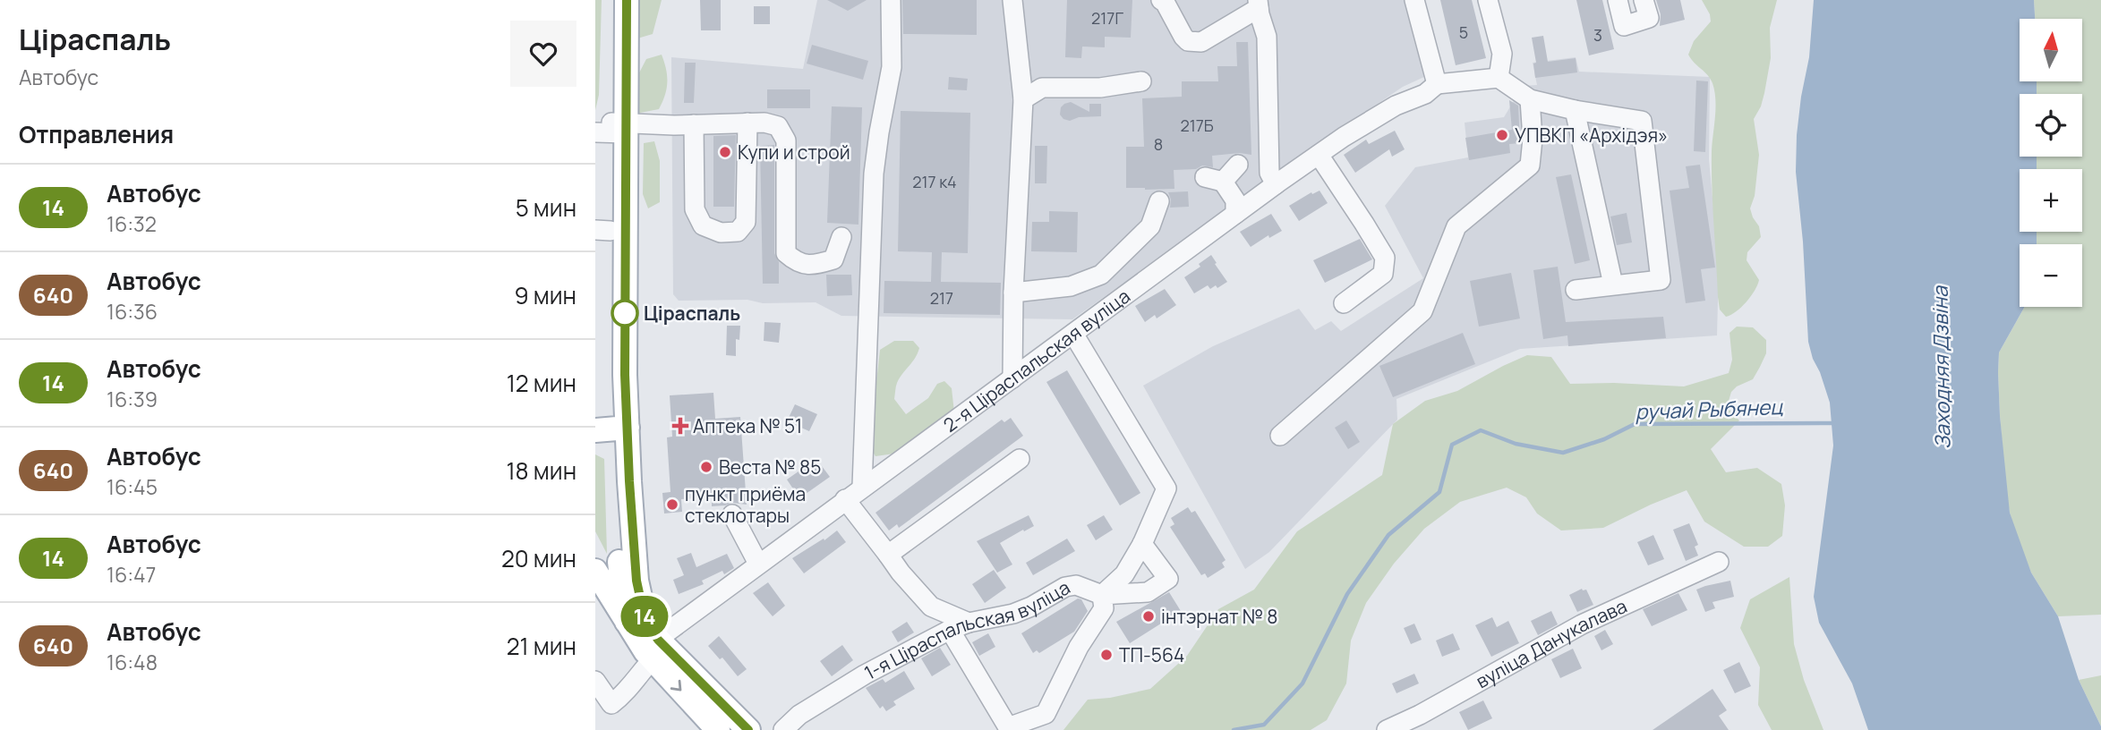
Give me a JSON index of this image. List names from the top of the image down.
{
  "streets": {
    "street": ["2-я Ціраспальская вуліца", "1-я Ціраспальская вуліца", "вуліца Данукалава"]
  },
  "crossings": [
    ["2-я Ціраспальская вуліца", "1-я Ціраспальская вуліца"]
  ],
  "water": ["Заходняя Дзвіна", "ручай Рыбянец"],
  "places": {
    "other": [
      "УПВКП «Архідэя»",
      "Купи и строй",
      "Ціраспаль",
      "Веста № 85",
      "пункт приёма стеклотары",
      "інтэрнат № 8",
      "ТП-564"
    ],
    "health": ["Аптека № 51"]
  },
  "lines": ["bus line 14"],
  "house_numbers": [
    "217Г",
    "5",
    "3",
    "217Б",
    "8",
    "217 к4",
    "217"
  ],
  "north": "top",
  "page": {
    "heading": [
      ["Ціраспаль", "Автобус"],
      "Отправления"
    ],
    "on_map": "14",
    "map_buttons": ["+", "−"],
    "list": [
      {
        "mark": "14",
        "name": "Автобус",
        "note": "16:32",
        "value": "5 мин"
      },
      {
        "mark": "640",
        "name": "Автобус",
        "note": "16:36",
        "value": "9 мин"
      },
      {
        "mark": "14",
        "name": "Автобус",
        "note": "16:39",
        "value": "12 мин"
      },
      {
        "mark": "640",
        "name": "Автобус",
        "note": "16:45",
        "value": "18 мин"
      },
      {
        "mark": "14",
        "name": "Автобус",
        "note": "16:47",
        "value": "20 мин"
      },
      {
        "mark": "640",
        "name": "Автобус",
        "note": "16:48",
        "value": "21 мин"
      }
    ]
  }
}
